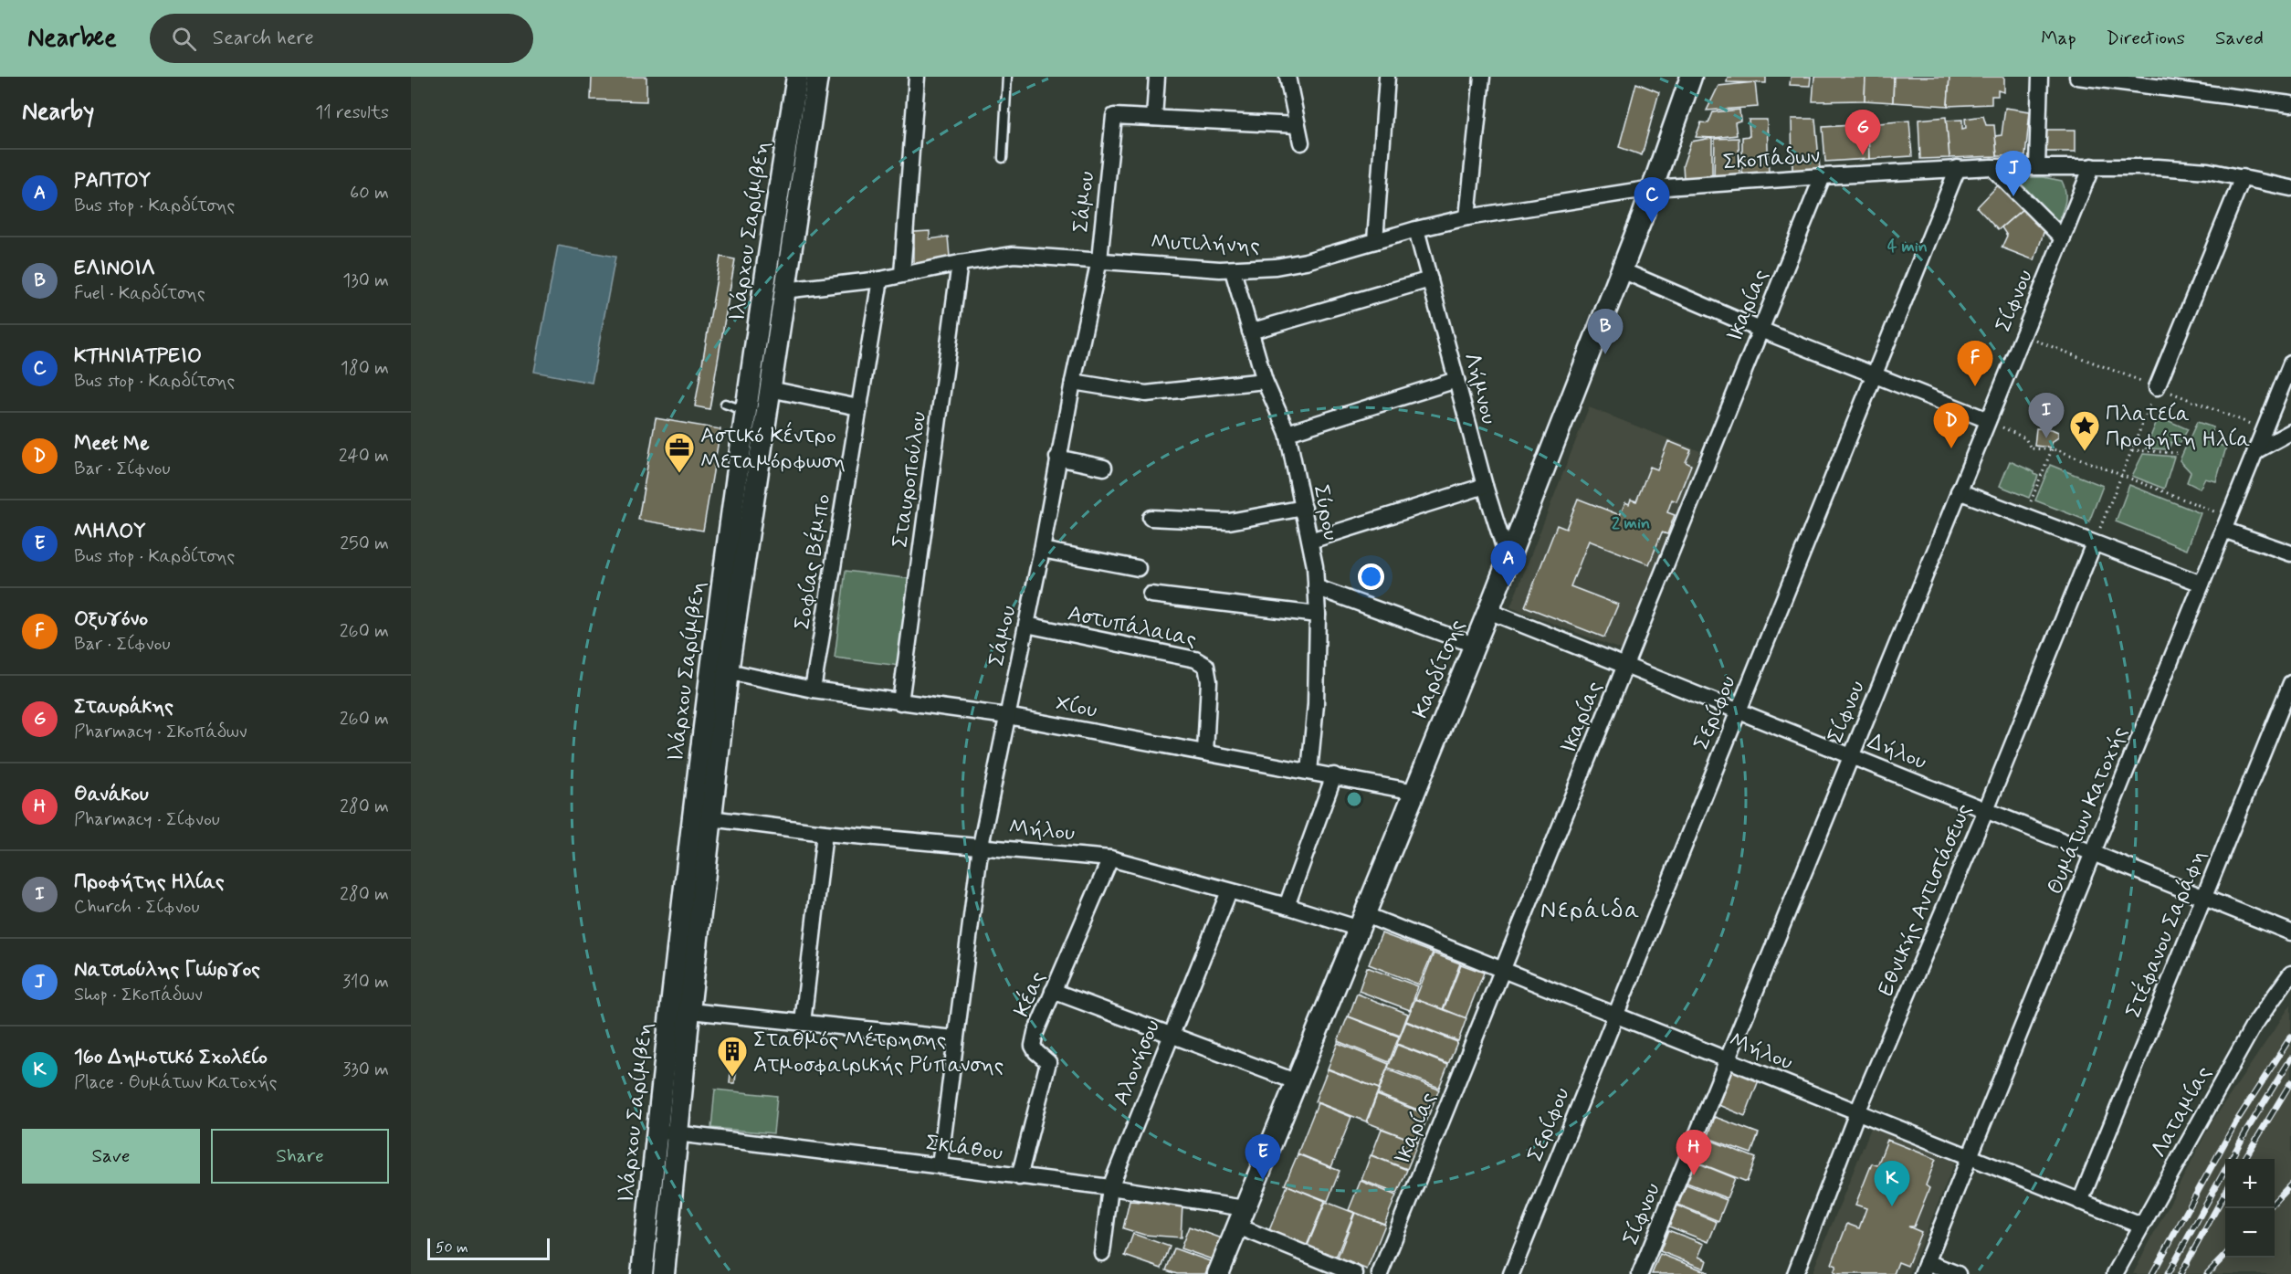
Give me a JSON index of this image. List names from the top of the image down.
{
  "streets": {
    "main road": ["Ιλάρχου Σαρίμβεη", "Καρδίτσης"],
    "street": [
      "Σκοπάδων",
      "Σάμου",
      "Μυτιλήνης",
      "Σίφνου",
      "Ικαρίας",
      "Λήμνου",
      "Σταυροπούλου",
      "Σύρου",
      "Σοφίας Βέμπο",
      "Αστυπάλαιας",
      "Χίου",
      "Σερίφου",
      "Δήλου",
      "Θυμάτων Κατοχής",
      "Μήλου",
      "Εθνικής Αντιστάσεως",
      "Στέφανου Σαράφη",
      "Κέας",
      "Αλονήσου",
      "Λαταμίας",
      "Σκιάθου"
    ]
  },
  "crossings": [
    ["Σκοπάδων", "Μυτιλήνης"],
    ["Σκοπάδων", "Σίφνου"],
    ["Σκοπάδων", "Ικαρίας"],
    ["Σκοπάδων", "Καρδίτσης"],
    ["Σκοπάδων", "Σερίφου"],
    ["Σάμου", "Μυτιλήνης"],
    ["Σάμου", "Αστυπάλαιας"],
    ["Σάμου", "Χίου"],
    ["Σάμου", "Μήλου"],
    ["Σάμου", "Σκιάθου"],
    ["Ιλάρχου Σαρίμβεη", "Μυτιλήνης"],
    ["Ιλάρχου Σαρίμβεη", "Χίου"],
    ["Ιλάρχου Σαρίμβεη", "Μήλου"],
    ["Ιλάρχου Σαρίμβεη", "Σκιάθου"],
    ["Μυτιλήνης", "Λήμνου"],
    ["Μυτιλήνης", "Σταυροπούλου"],
    ["Μυτιλήνης", "Σύρου"],
    ["Μυτιλήνης", "Σοφίας Βέμπο"],
    ["Μυτιλήνης", "Καρδίτσης"],
    ["Σίφνου", "Δήλου"],
    ["Σίφνου", "Μήλου"],
    ["Ικαρίας", "Δήλου"],
    ["Ικαρίας", "Μήλου"],
    ["Λήμνου", "Καρδίτσης"],
    ["Σταυροπούλου", "Χίου"],
    ["Σύρου", "Χίου"],
    ["Σοφίας Βέμπο", "Χίου"],
    ["Αστυπάλαιας", "Χίου"],
    ["Καρδίτσης", "Χίου"],
    ["Καρδίτσης", "Δήλου"],
    ["Καρδίτσης", "Μήλου"],
    ["Καρδίτσης", "Σκιάθου"],
    ["Σερίφου", "Δήλου"],
    ["Σερίφου", "Μήλου"],
    ["Δήλου", "Θυμάτων Κατοχής"],
    ["Δήλου", "Εθνικής Αντιστάσεως"],
    ["Δήλου", "Στέφανου Σαράφη"],
    ["Θυμάτων Κατοχής", "Μήλου"],
    ["Μήλου", "Εθνικής Αντιστάσεως"],
    ["Μήλου", "Στέφανου Σαράφη"],
    ["Μήλου", "Κέας"],
    ["Μήλου", "Αλονήσου"],
    ["Μήλου", "Λαταμίας"],
    ["Κέας", "Σκιάθου"],
    ["Αλονήσου", "Σκιάθου"]
  ],
  "districts": ["Νεράιδα"],
  "places": {
    "place": ["Πλατεία Προφήτη Ηλία"],
    "office": ["Αστικό Κέντρο Μεταμόρφωση"],
    "building": ["Σταθμός Μέτρησης Ατμοσφαιρικής Ρύπανσης"]
  },
  "scale_bar": "50 m",
  "page": {
    "header": "Nearbee",
    "search": "Search here",
    "nav": ["Map", "Directions", "Saved"],
    "heading": ["Nearby", "11 results"],
    "pins": [
      "G",
      "J",
      "C",
      "B",
      "F",
      "I",
      "D",
      "A",
      "H",
      "E",
      "K"
    ],
    "list": [
      {
        "mark": "A",
        "name": "ΡΑΠΤΟΥ",
        "note": "Bus stop · Καρδίτσης",
        "value": "60 m"
      },
      {
        "mark": "B",
        "name": "ΕΛΙΝΟΙΛ",
        "note": "Fuel · Καρδίτσης",
        "value": "130 m"
      },
      {
        "mark": "C",
        "name": "ΚΤΗΝΙΑΤΡΕΙΟ",
        "note": "Bus stop · Καρδίτσης",
        "value": "180 m"
      },
      {
        "mark": "D",
        "name": "Meet Me",
        "note": "Bar · Σίφνου",
        "value": "240 m"
      },
      {
        "mark": "E",
        "name": "ΜΗΛΟΥ",
        "note": "Bus stop · Καρδίτσης",
        "value": "250 m"
      },
      {
        "mark": "F",
        "name": "Οξυγόνο",
        "note": "Bar · Σίφνου",
        "value": "260 m"
      },
      {
        "mark": "G",
        "name": "Σταυράκης",
        "note": "Pharmacy · Σκοπάδων",
        "value": "260 m"
      },
      {
        "mark": "H",
        "name": "Θανάκου",
        "note": "Pharmacy · Σίφνου",
        "value": "280 m"
      },
      {
        "mark": "I",
        "name": "Προφήτης Ηλίας",
        "note": "Church · Σίφνου",
        "value": "280 m"
      },
      {
        "mark": "J",
        "name": "Νατσιούλης Γιώργος",
        "note": "Shop · Σκοπάδων",
        "value": "310 m"
      },
      {
        "mark": "K",
        "name": "16o Δημοτικό Σχολείο",
        "note": "Place · Θυμάτων Κατοχής",
        "value": "330 m"
      }
    ],
    "buttons": ["Save", "Share"],
    "map_buttons": ["+", "−"],
    "scale": "50 m"
  },
  "rings": ["4 min", "2 min"]
}
